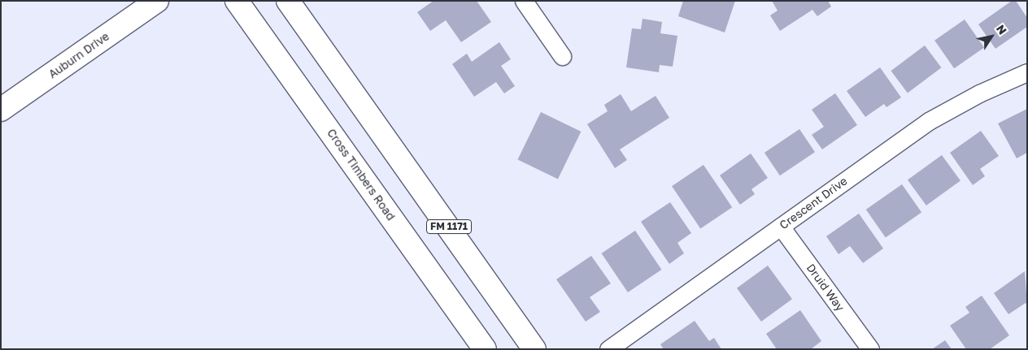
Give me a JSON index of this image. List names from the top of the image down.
{
  "streets": {
    "main road": ["Auburn Drive", "Cross Timbers Road", "FM 1171"],
    "street": ["Crescent Drive", "Druid Way"]
  },
  "crossings": [
    ["Crescent Drive", "Druid Way"]
  ],
  "north": "top right"
}
